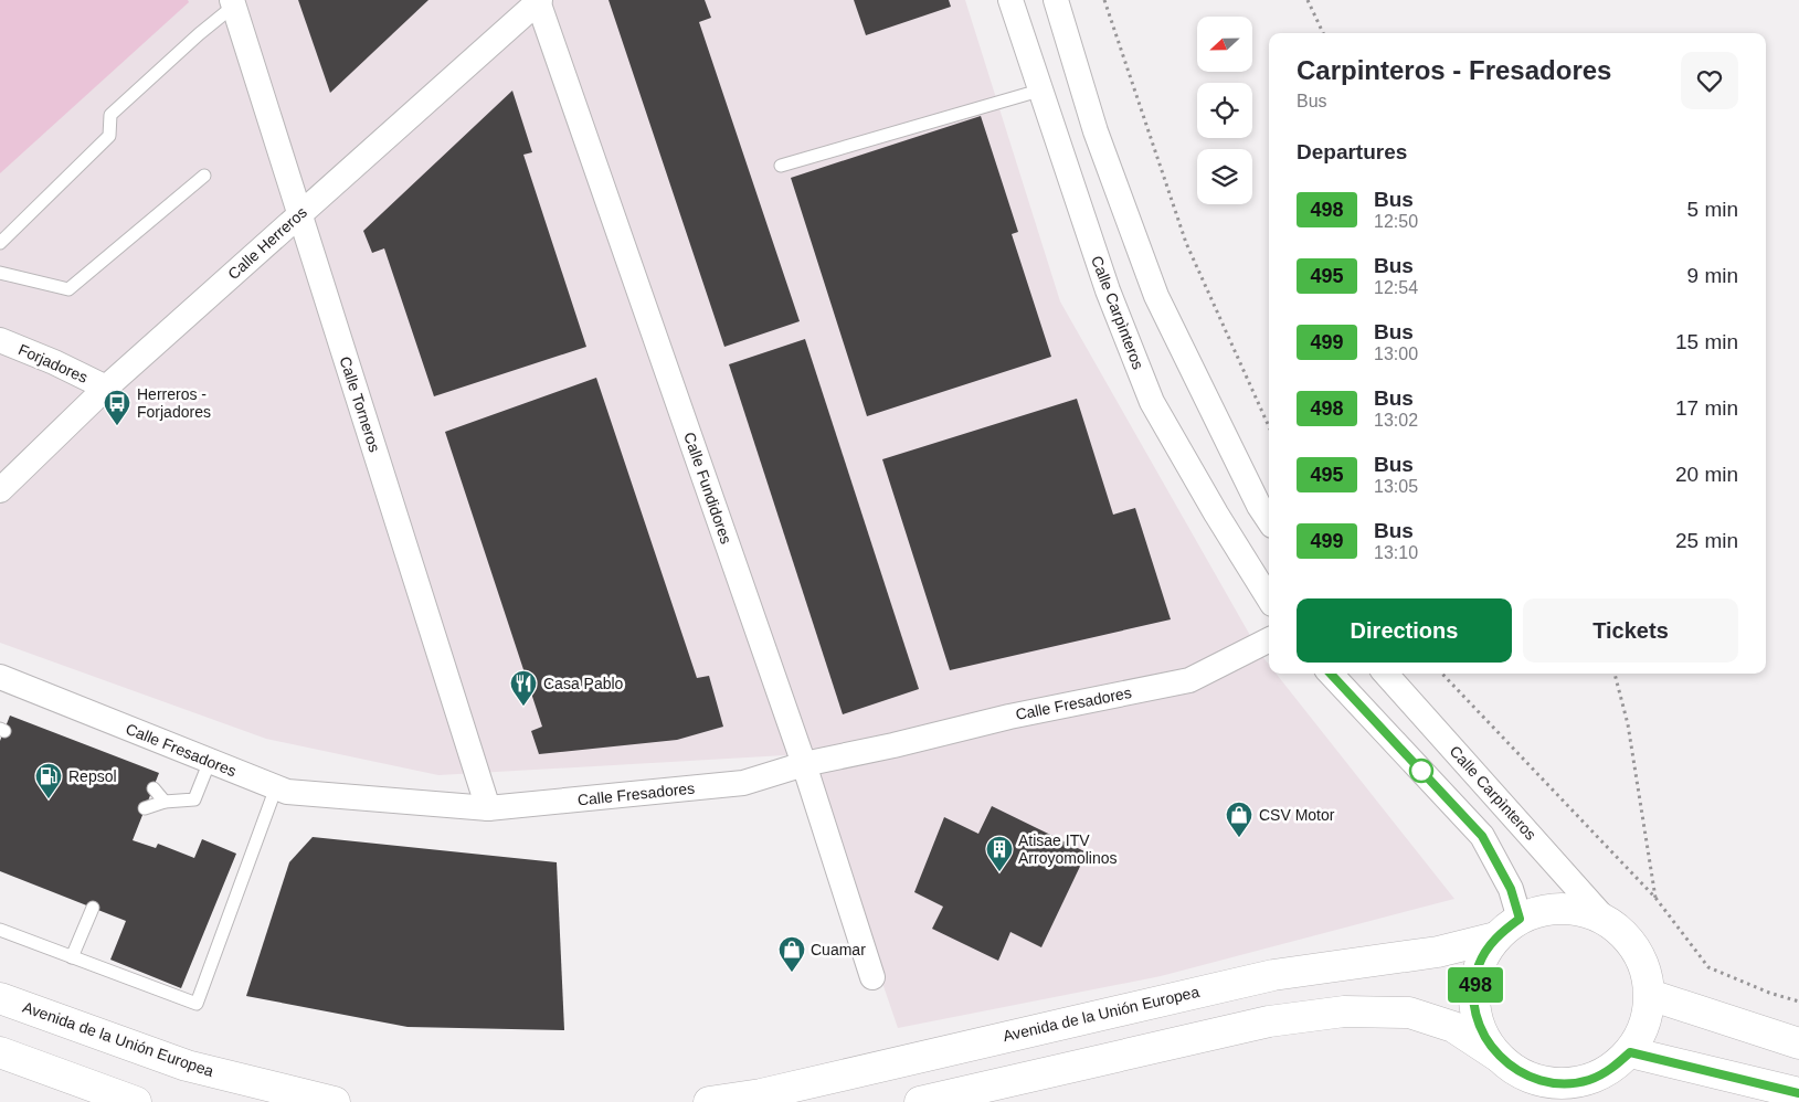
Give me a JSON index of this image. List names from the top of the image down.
{
  "streets": {
    "main road": ["Avenida de la Unión Europea"],
    "street": [
      "Calle Herreros",
      "Calle Carpìnteros",
      "Forjadores",
      "Calle Torneros",
      "Calle Fundidores",
      "Calle Fresadores"
    ]
  },
  "crossings": [
    ["Calle Herreros", "Forjadores"],
    ["Calle Herreros", "Calle Torneros"],
    ["Calle Herreros", "Calle Fundidores"],
    ["Calle Carpìnteros", "Avenida de la Unión Europea"],
    ["Calle Torneros", "Calle Fresadores"],
    ["Calle Fundidores", "Calle Fresadores"]
  ],
  "places": {
    "bus stop": ["Herreros - Forjadores"],
    "restaurant": ["Casa Pablo"],
    "fuel station": ["Repsol"],
    "shop": ["CSV Motor", "Cuamar"],
    "building": ["Atisae ITV Arroyomolinos"]
  },
  "lines": ["bus line 498"],
  "north": "left",
  "page": {
    "on_map": "498",
    "heading": [
      ["Carpinteros - Fresadores", "Bus"],
      "Departures"
    ],
    "list": [
      {
        "mark": "498",
        "name": "Bus",
        "note": "12:50",
        "value": "5 min"
      },
      {
        "mark": "495",
        "name": "Bus",
        "note": "12:54",
        "value": "9 min"
      },
      {
        "mark": "499",
        "name": "Bus",
        "note": "13:00",
        "value": "15 min"
      },
      {
        "mark": "498",
        "name": "Bus",
        "note": "13:02",
        "value": "17 min"
      },
      {
        "mark": "495",
        "name": "Bus",
        "note": "13:05",
        "value": "20 min"
      },
      {
        "mark": "499",
        "name": "Bus",
        "note": "13:10",
        "value": "25 min"
      }
    ],
    "buttons": ["Directions", "Tickets"]
  }
}
